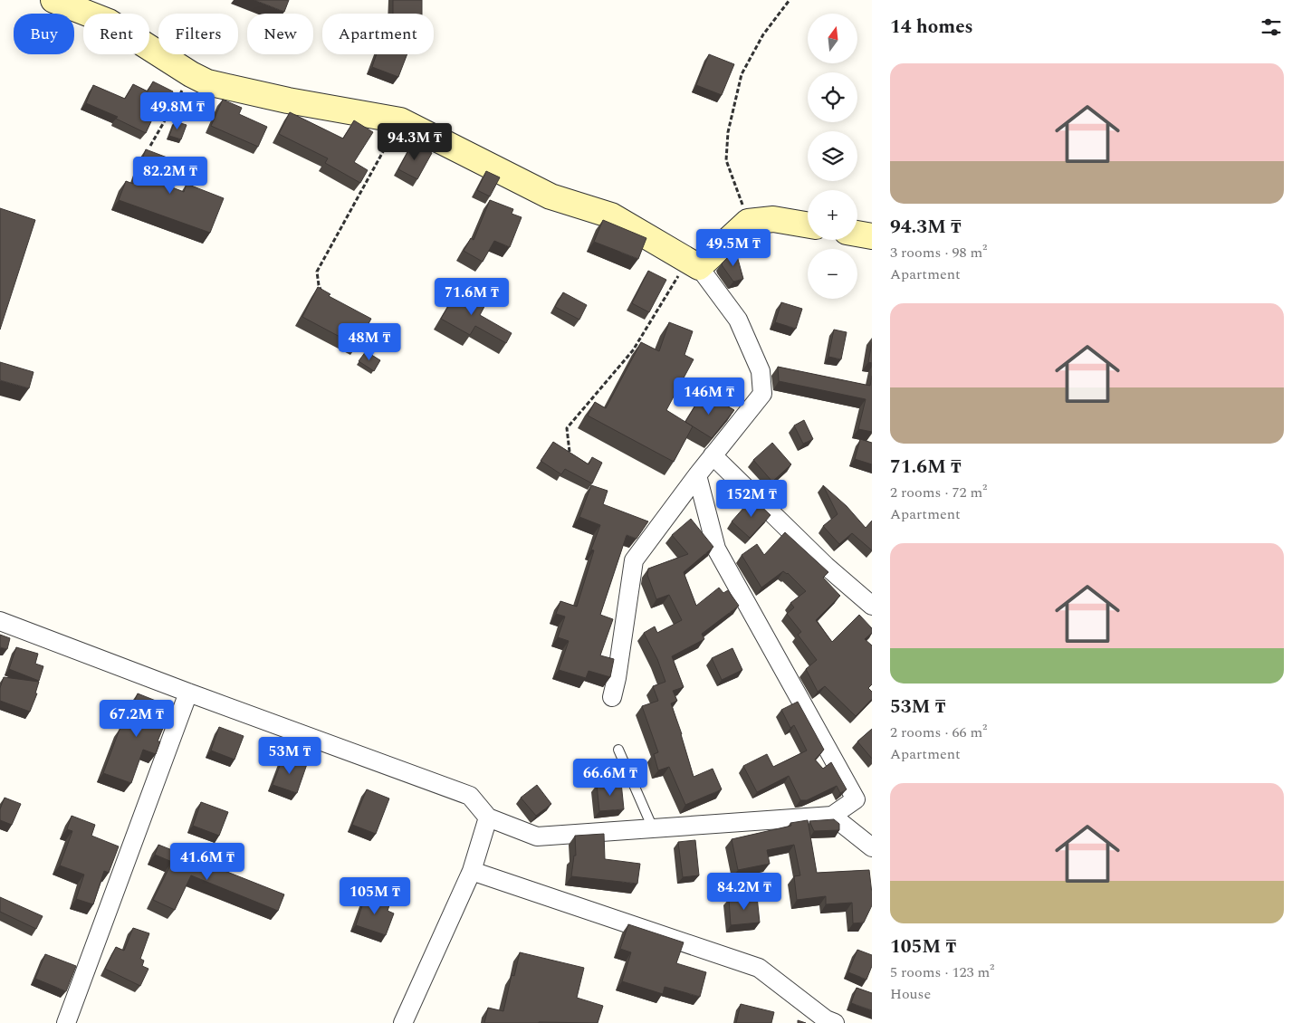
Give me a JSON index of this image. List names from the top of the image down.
{
  "north": "top",
  "page": {
    "heading": "14 homes",
    "map_buttons": ["+", "−"],
    "chip": [
      "Buy",
      "Rent",
      "Filters",
      "New",
      "Apartment"
    ],
    "list": [
      {
        "name": "94.3M ₸",
        "note": "3 rooms · 98 m² · Apartment"
      },
      {
        "name": "71.6M ₸",
        "note": "2 rooms · 72 m² · Apartment"
      },
      {
        "name": "53M ₸",
        "note": "2 rooms · 66 m² · Apartment"
      },
      {
        "name": "105M ₸",
        "note": "5 rooms · 123 m² · House"
      }
    ],
    "price": [
      "49.8M ₸",
      "94.3M ₸",
      "82.2M ₸",
      "49.5M ₸",
      "71.6M ₸",
      "48M ₸",
      "146M ₸",
      "152M ₸",
      "67.2M ₸",
      "53M ₸",
      "66.6M ₸",
      "41.6M ₸",
      "84.2M ₸",
      "105M ₸"
    ]
  }
}
